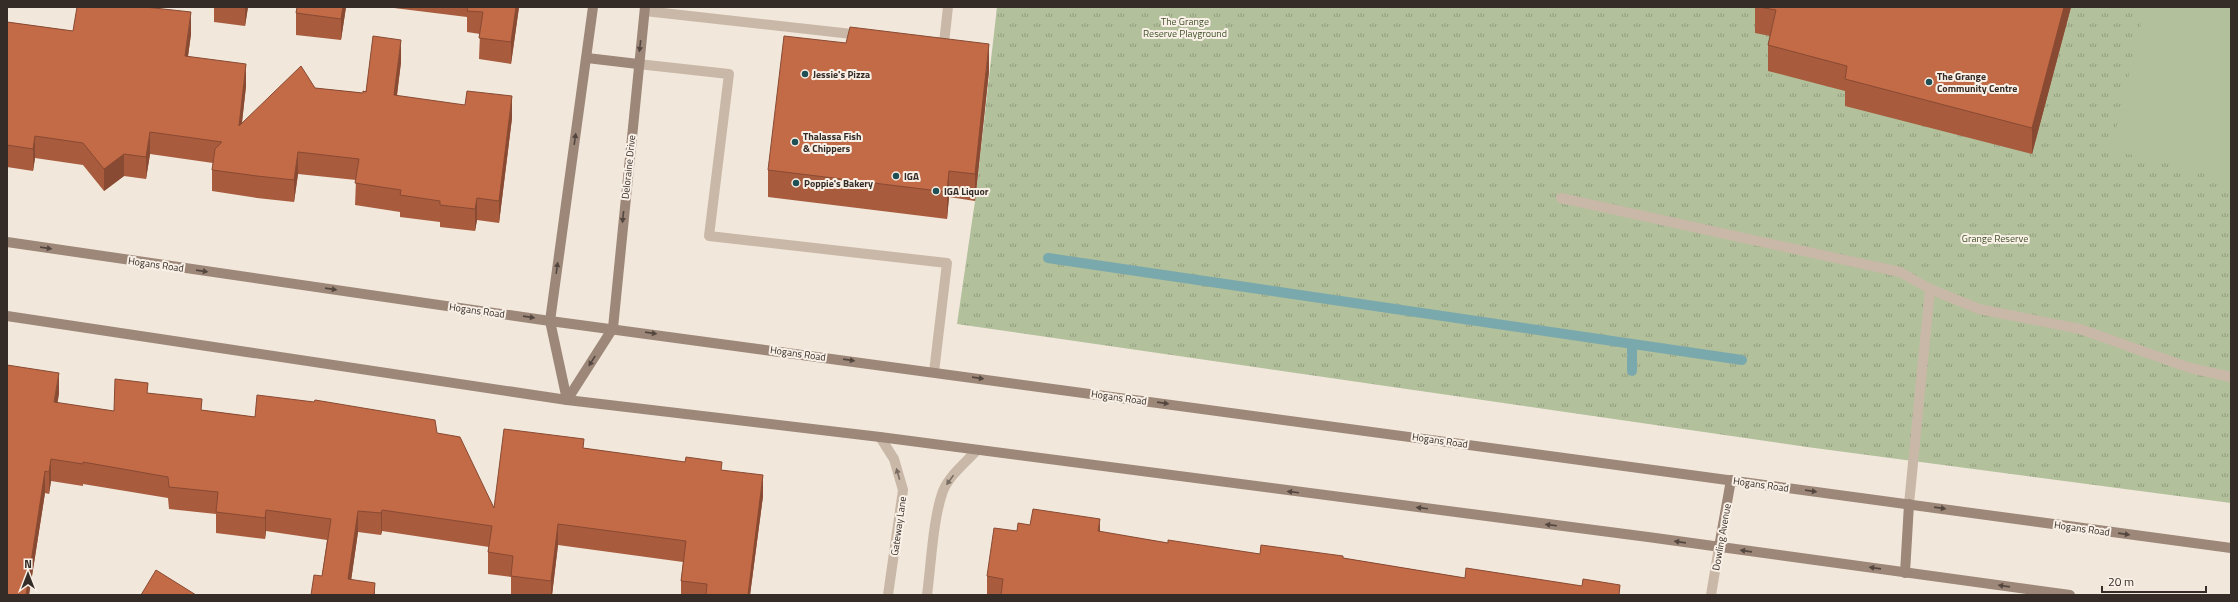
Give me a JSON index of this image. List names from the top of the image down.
{
  "streets": {
    "street": [
      "Deloraine Drive",
      "Hogans Road",
      "Gateway Lane",
      "Dowling Avenue"
    ]
  },
  "crossings": [
    ["Deloraine Drive", "Hogans Road"],
    ["Hogans Road", "Dowling Avenue"]
  ],
  "one_way": ["Gateway Lane"],
  "parks": ["The Grange Reserve Playground", "Grange Reserve"],
  "places": [
    "Jessie's Pizza",
    "The Grange Community Centre",
    "Thalassa Fish & Chippers",
    "IGA",
    "Poppie's Bakery",
    "IGA Liquor"
  ],
  "scale_bar": "20 m",
  "north": "top"
}
